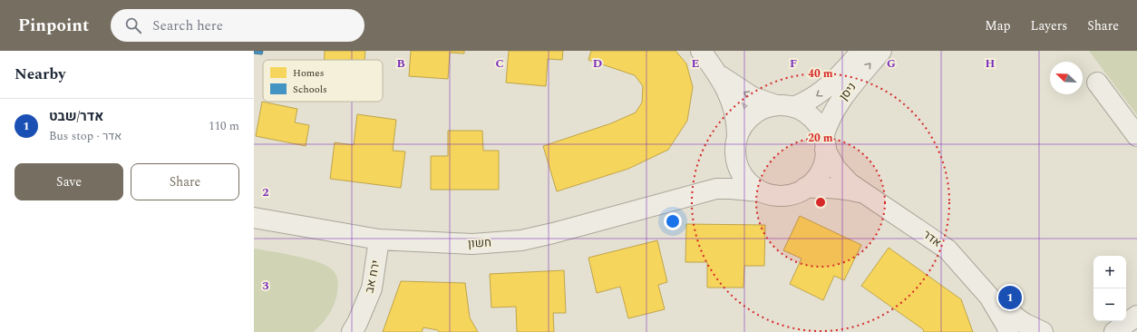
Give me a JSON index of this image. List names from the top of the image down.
{
  "streets": {
    "street": [
      "ניסן",
      "אדר",
      "חשון",
      "ירח אב"
    ]
  },
  "crossings": [
    ["ניסן", "אדר"],
    ["ניסן", "חשון"],
    ["אדר", "חשון"],
    ["חשון", "ירח אב"]
  ],
  "legend": ["Homes", "Schools"],
  "north": "top left",
  "page": {
    "header": "Pinpoint",
    "search": "Search here",
    "nav": ["Map", "Layers", "Share"],
    "heading": "Nearby",
    "list": [
      {
        "mark": "1",
        "name": "אדר/שבט",
        "note": "Bus stop · אדר",
        "value": "110 m"
      }
    ],
    "buttons": ["Save", "Share"],
    "map_buttons": ["+", "−"],
    "pins": "1"
  },
  "grid": {
    "columns": [
      "B",
      "C",
      "D",
      "E",
      "F",
      "G",
      "H"
    ],
    "rows": ["2", "3"]
  },
  "rings": ["40 m", "20 m"]
}
